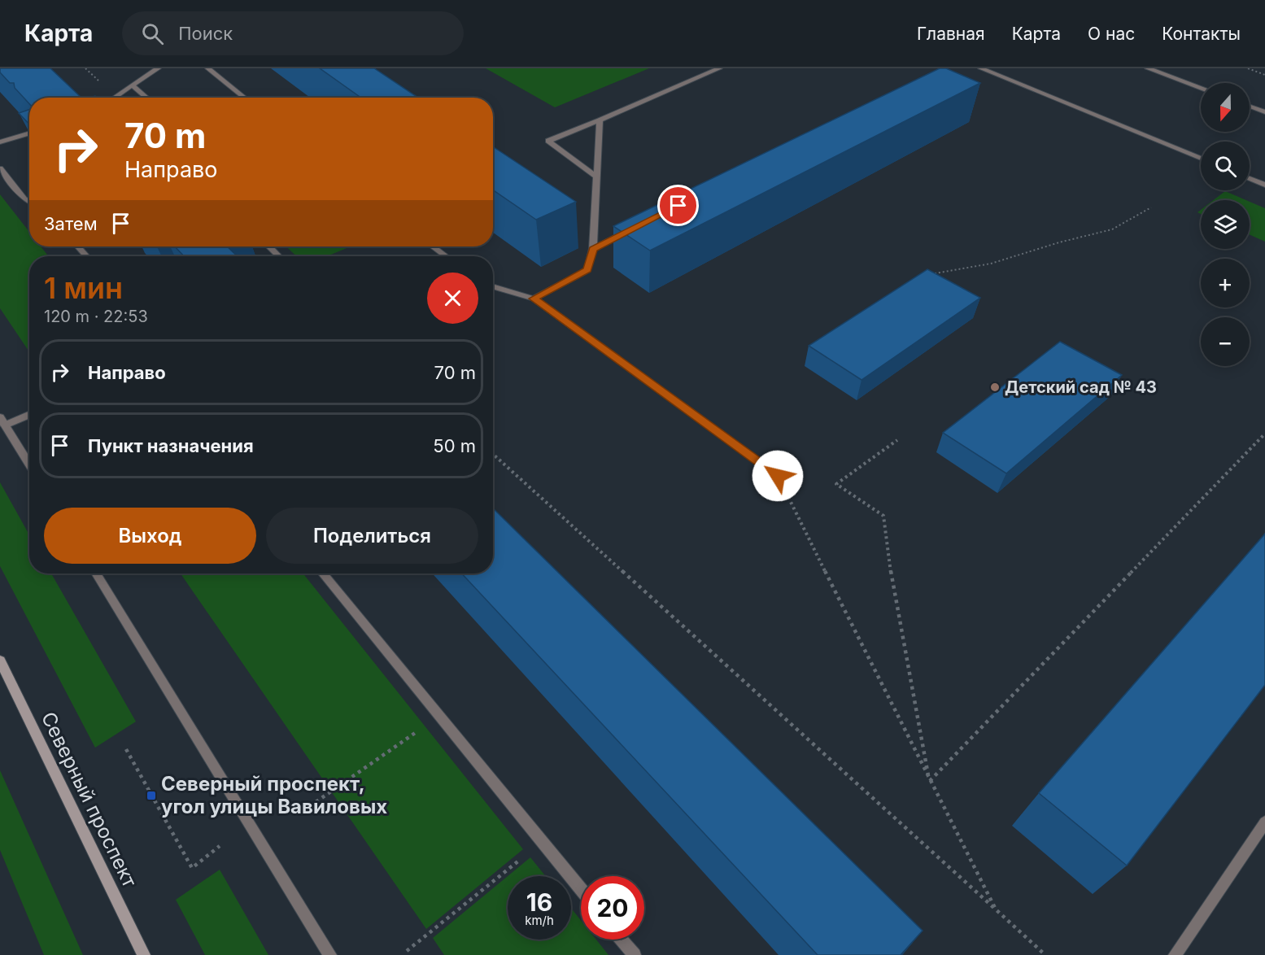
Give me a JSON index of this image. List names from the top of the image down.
{
  "streets": {
    "main road": ["Северный проспект"]
  },
  "places": {
    "other": ["Детский сад № 43"],
    "transit": ["Северный проспект, угол улицы Вавиловых"]
  },
  "north": "bottom",
  "page": {
    "header": "Карта",
    "search": "Поиск",
    "nav": [
      "Главная",
      "Карта",
      "О нас",
      "Контакты"
    ],
    "map_buttons": ["+", "−"],
    "turn": ["70 m", "Направо"],
    "then": "Затем",
    "heading": ["1 мин", "120 m · 22:53"],
    "list": [
      {
        "name": "Направо",
        "value": "70 m"
      },
      {
        "name": "Пункт назначения",
        "value": "50 m"
      }
    ],
    "buttons": ["Выход", "Поделиться"],
    "speed": "16 km/h",
    "limit": "20"
  }
}
